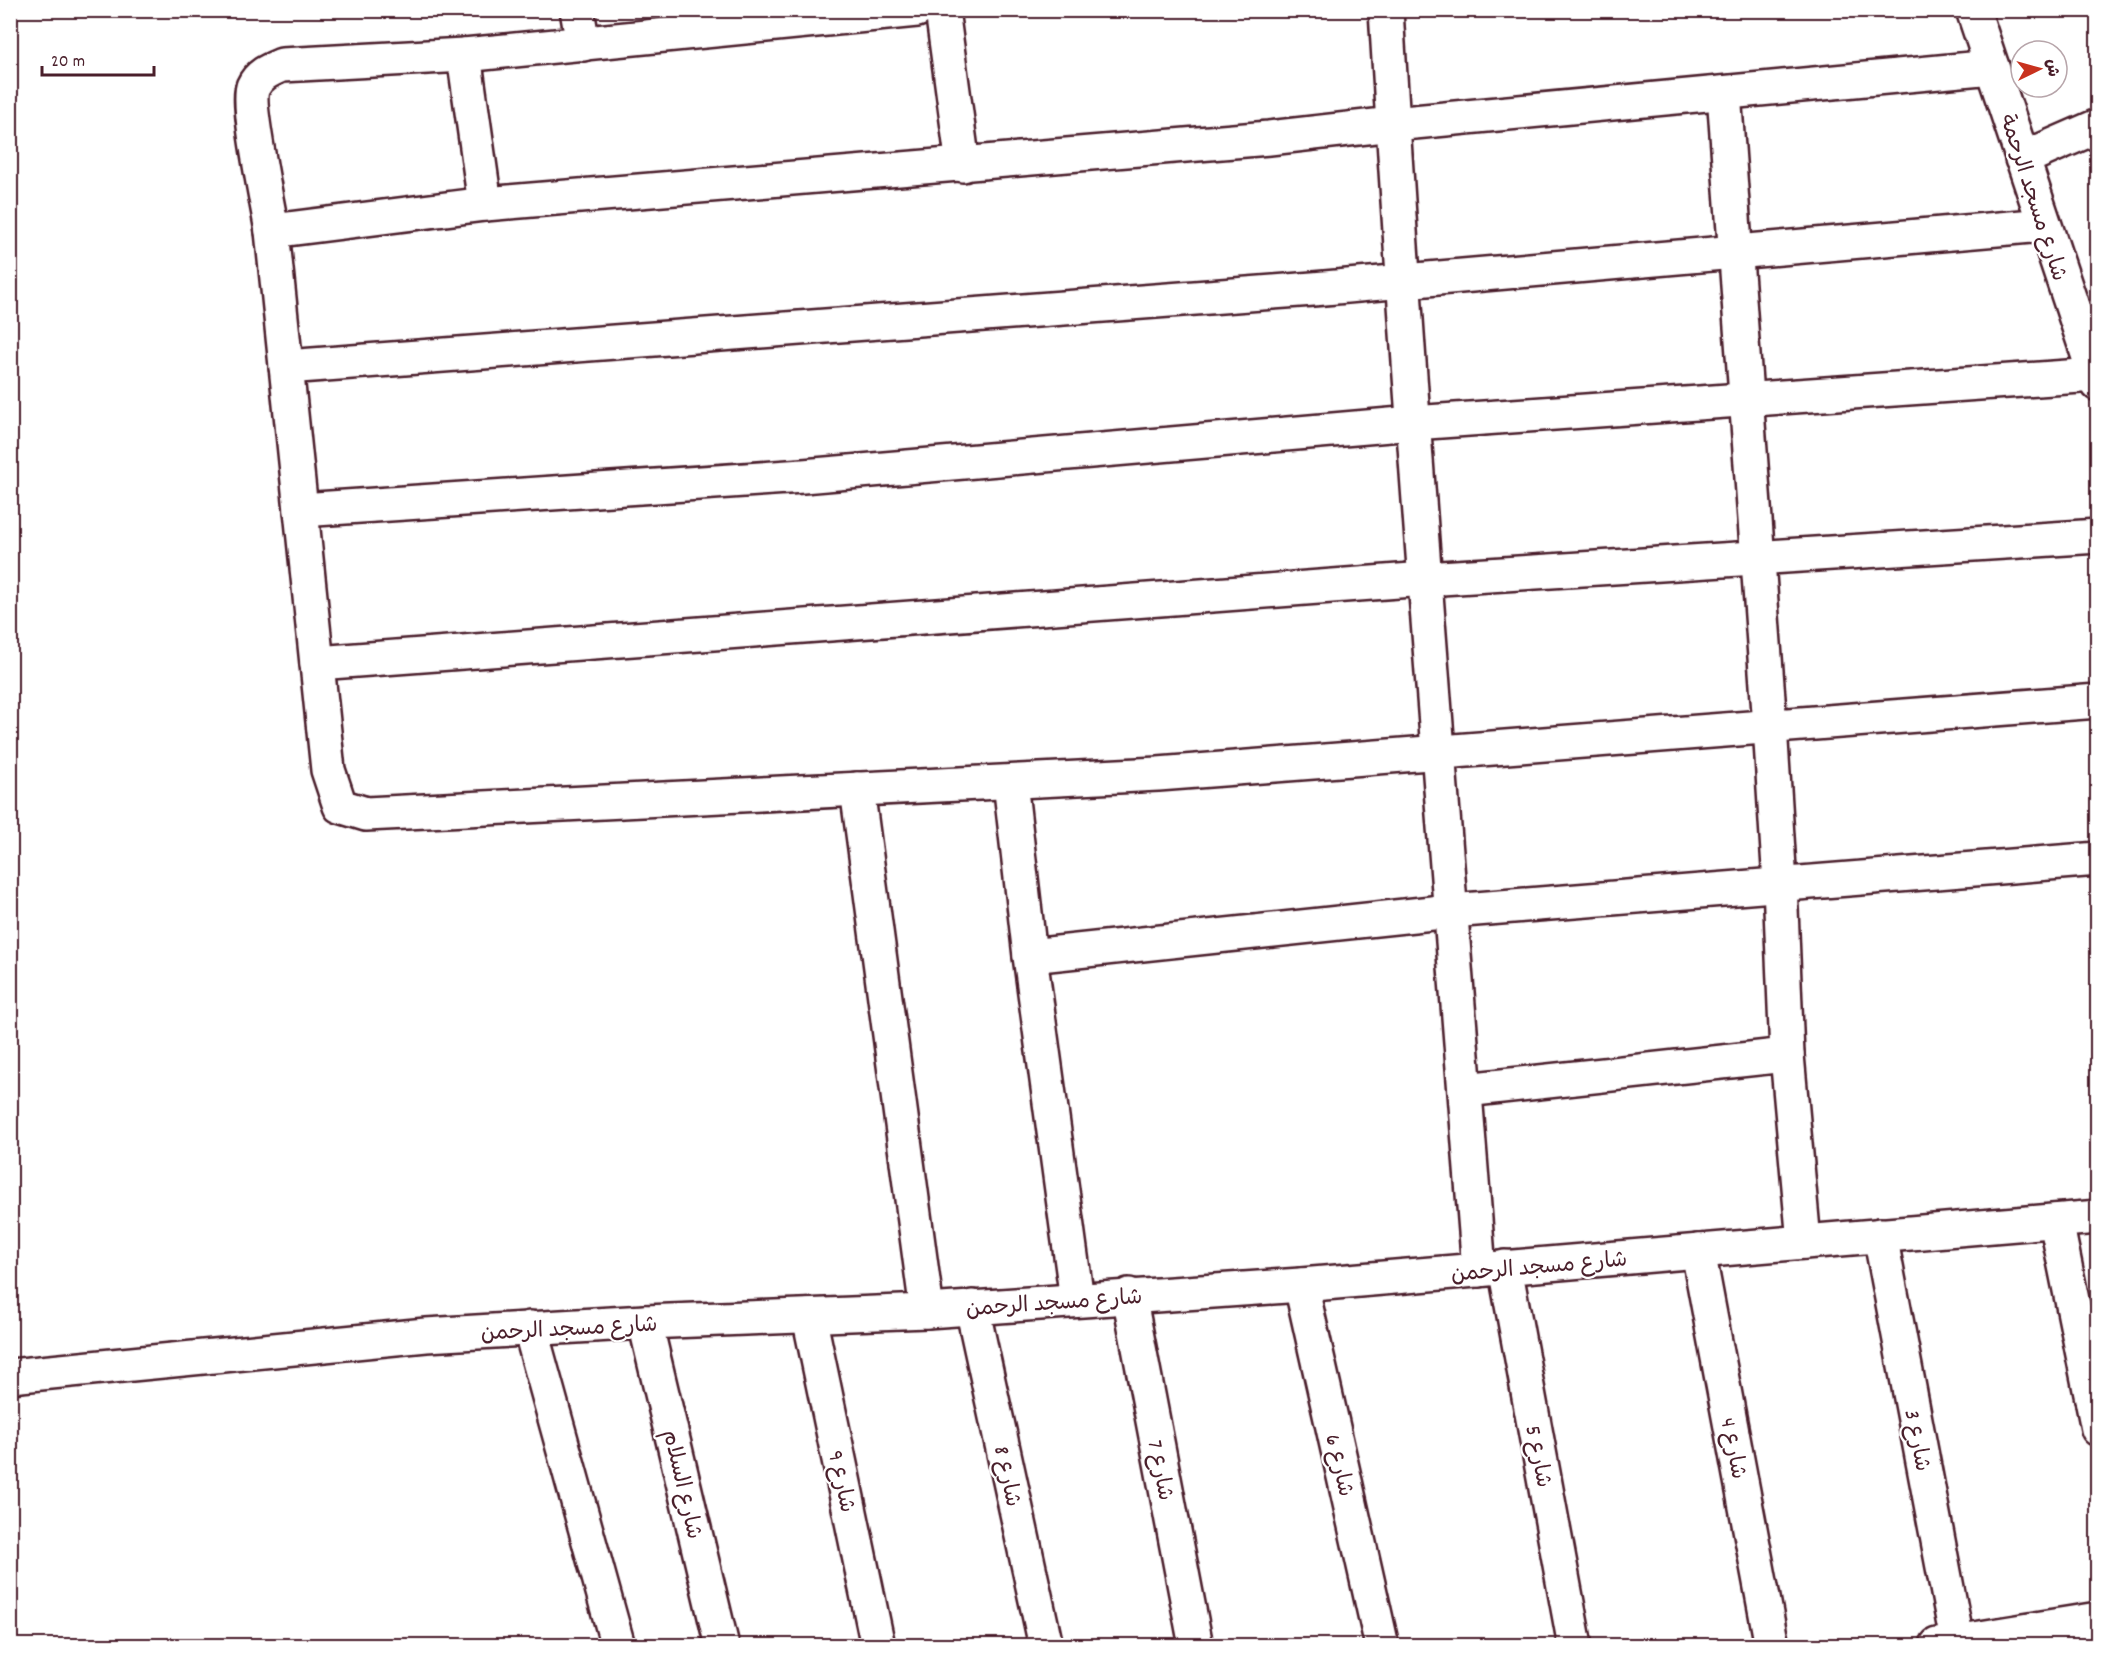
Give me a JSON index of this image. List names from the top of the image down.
{
  "streets": {
    "street": [
      "شارع مسجد الرحمة",
      "شارع مسجد الرحمن",
      "شارع 3",
      "شارع 4",
      "شارع 5",
      "شارع 6",
      "شارع 7",
      "شارع 8",
      "شارع 9",
      "شارع السلام"
    ]
  },
  "crossings": [
    ["شارع مسجد الرحمن", "شارع 3"],
    ["شارع مسجد الرحمن", "شارع 4"],
    ["شارع مسجد الرحمن", "شارع 5"],
    ["شارع مسجد الرحمن", "شارع 6"],
    ["شارع مسجد الرحمن", "شارع 7"],
    ["شارع مسجد الرحمن", "شارع 8"],
    ["شارع مسجد الرحمن", "شارع 9"],
    ["شارع مسجد الرحمن", "شارع السلام"]
  ],
  "scale_bar": "20 m",
  "north": "right"
}
